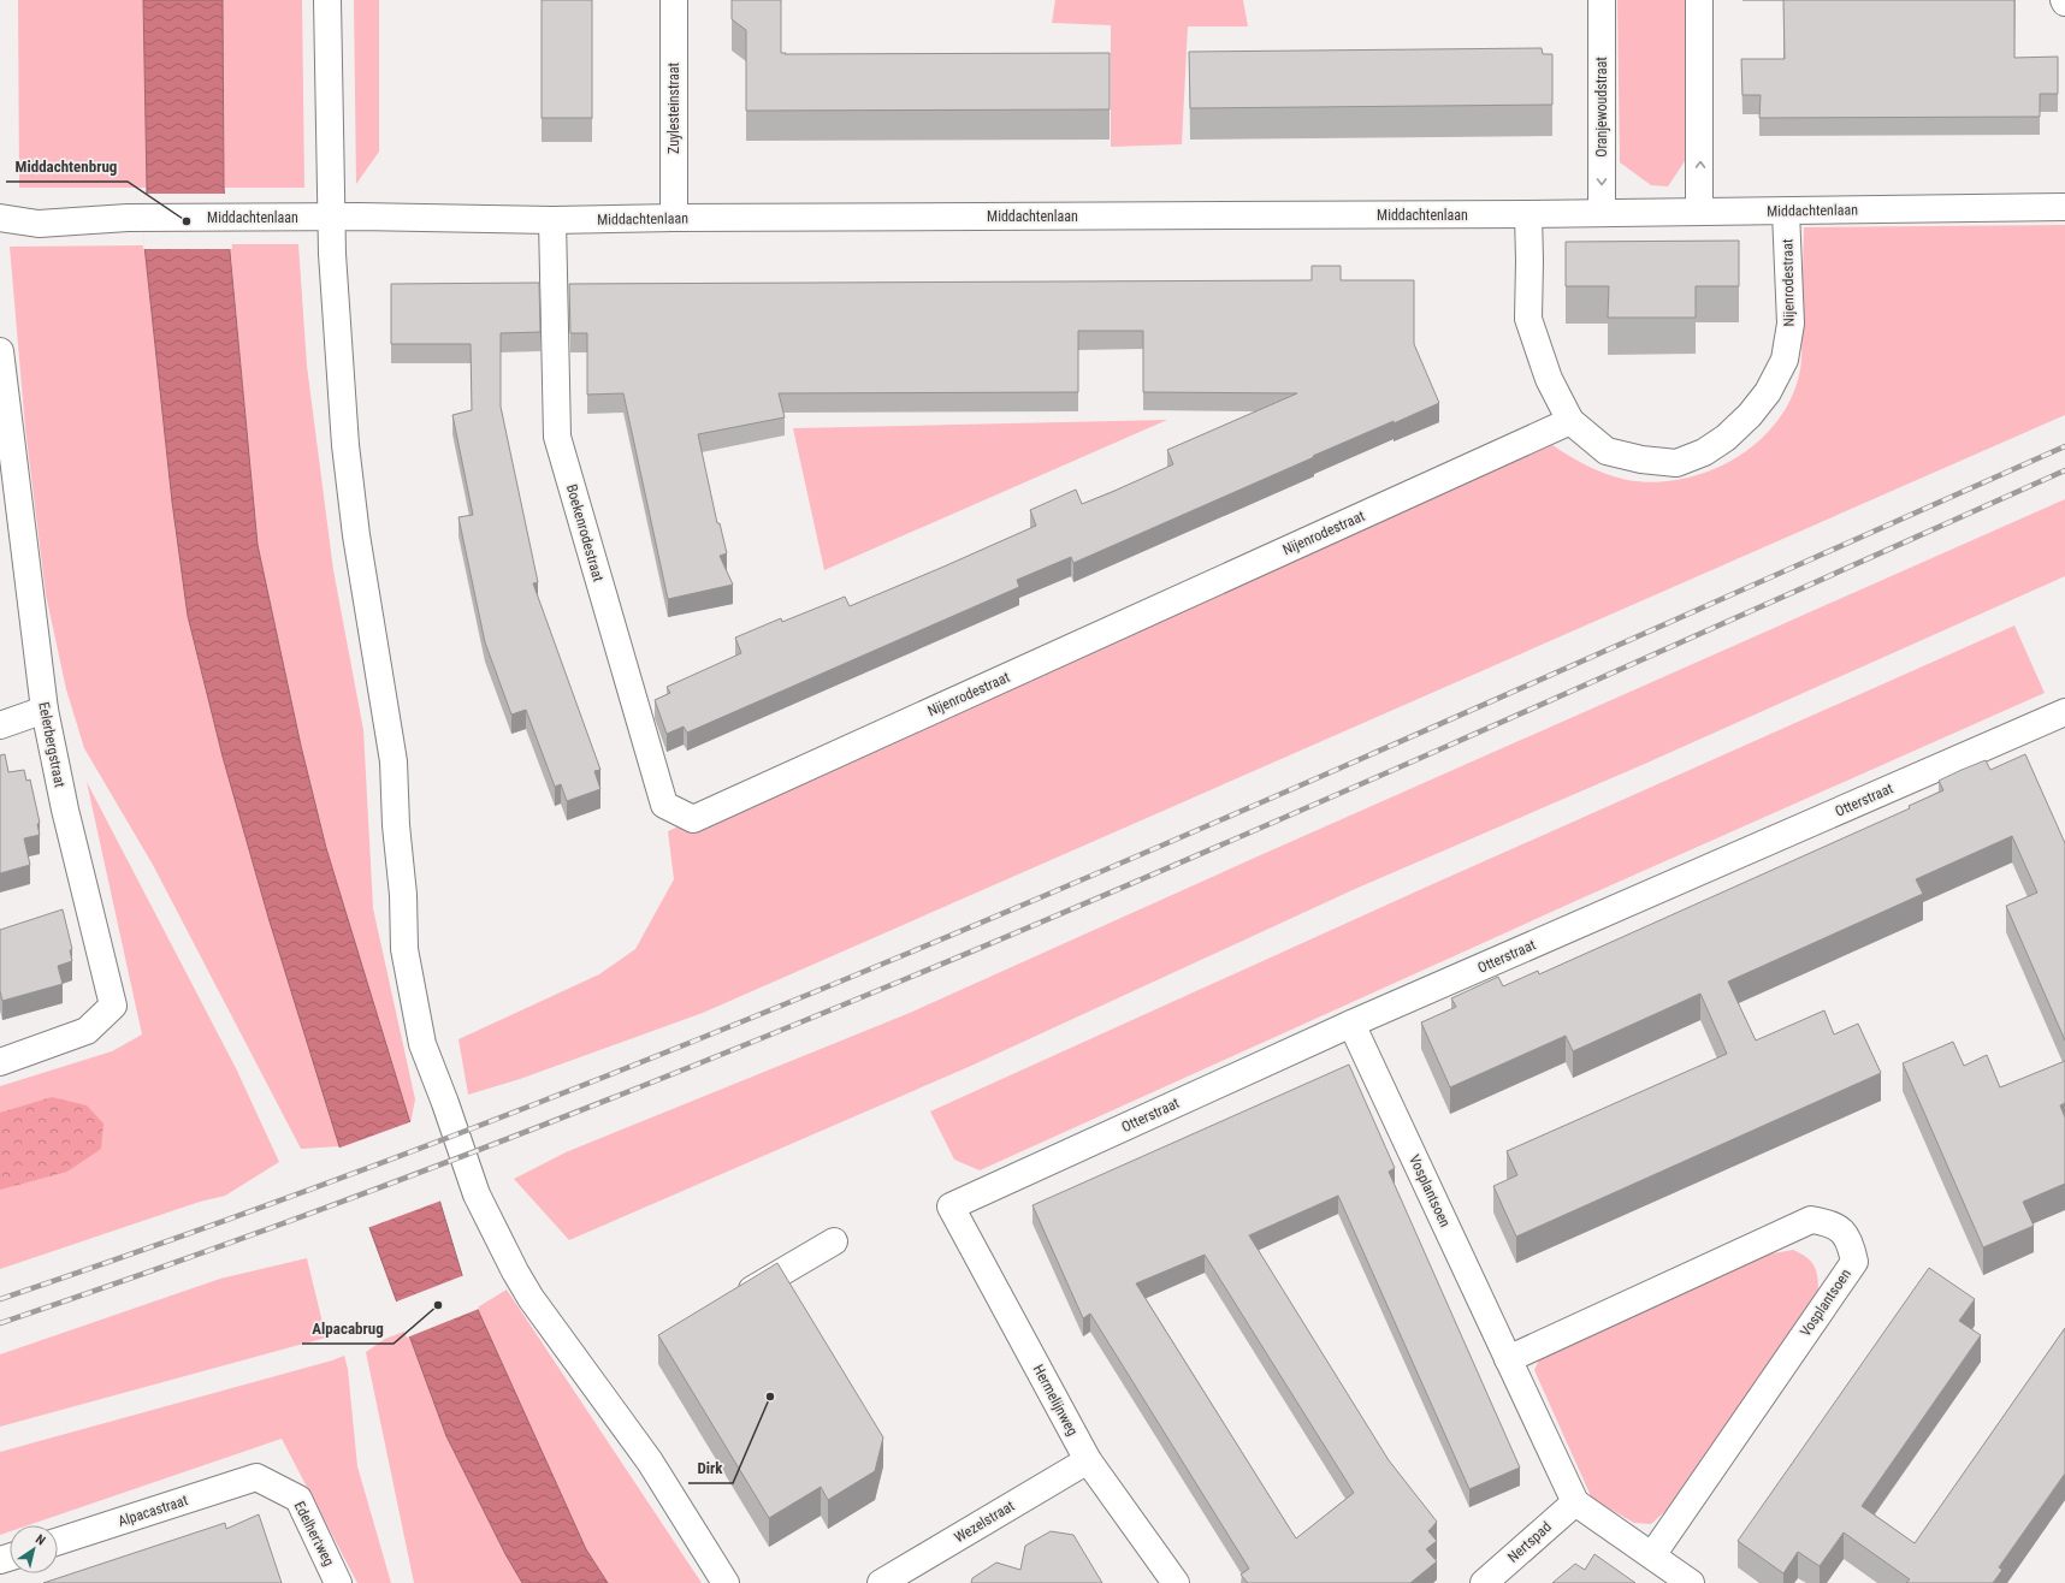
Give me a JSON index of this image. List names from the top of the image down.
{
  "streets": {
    "street": [
      "Oranjewoudstraat",
      "Zuylesteinstraat",
      "Middachtenlaan",
      "Nijenrodestraat",
      "Boekenrodestraat",
      "Eelerbergstraat",
      "Otterstraat",
      "Vosplantsoen",
      "Hermelijnweg",
      "Alpacastraat",
      "Wezelstraat",
      "Edelhertweg",
      "Nertspad"
    ]
  },
  "crossings": [
    ["Oranjewoudstraat", "Middachtenlaan"],
    ["Zuylesteinstraat", "Middachtenlaan"],
    ["Middachtenlaan", "Nijenrodestraat"],
    ["Middachtenlaan", "Boekenrodestraat"],
    ["Nijenrodestraat", "Boekenrodestraat"],
    ["Otterstraat", "Vosplantsoen"],
    ["Otterstraat", "Hermelijnweg"],
    ["Vosplantsoen", "Nertspad"],
    ["Hermelijnweg", "Wezelstraat"],
    ["Alpacastraat", "Edelhertweg"]
  ],
  "places": ["Middachtenbrug", "Alpacabrug", "Dirk"],
  "north": "top right"
}
